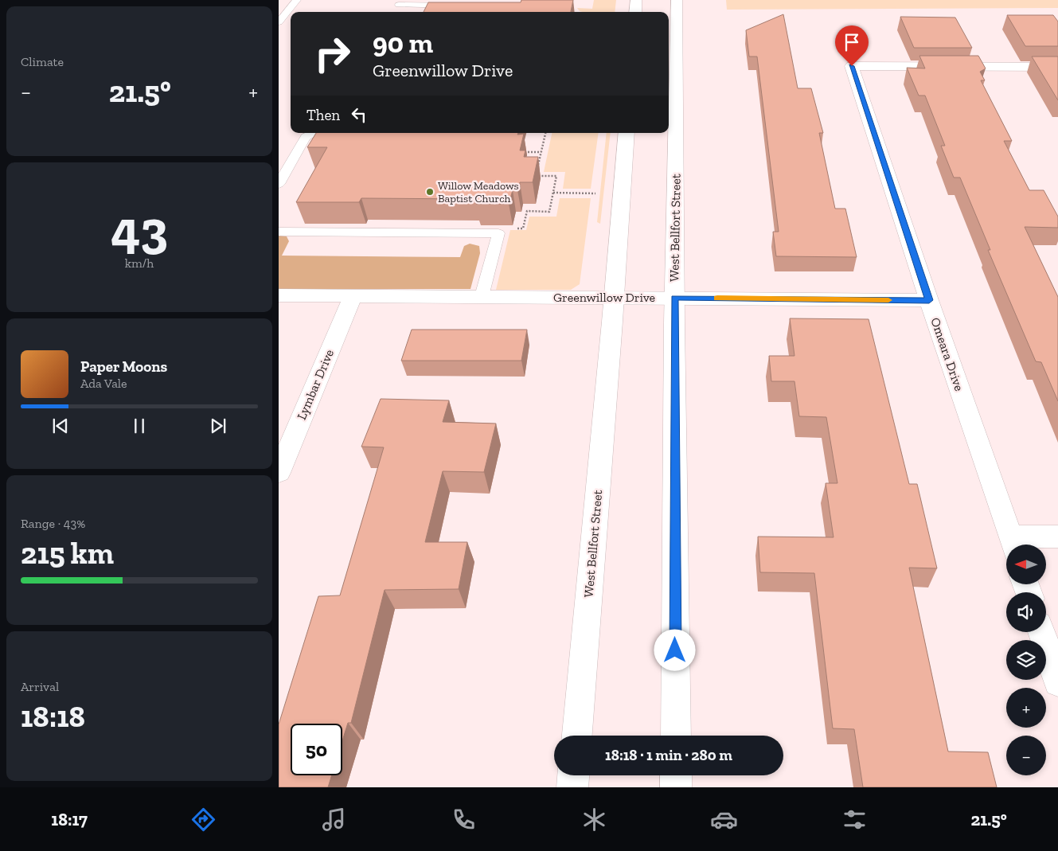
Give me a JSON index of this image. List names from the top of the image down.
{
  "streets": {
    "street": [
      "West Bellfort Street",
      "Greenwillow Drive",
      "Omeara Drive",
      "Lymbar Drive"
    ]
  },
  "crossings": [
    ["West Bellfort Street", "Greenwillow Drive"],
    ["Greenwillow Drive", "Omeara Drive"],
    ["Greenwillow Drive", "Lymbar Drive"]
  ],
  "places": ["Willow Meadows Baptist Church"],
  "north": "left",
  "page": {
    "tile": [
      "Climate",
      ["43", "km/h"],
      ["Range · 43%", "215 km"],
      ["Arrival", "18:18"]
    ],
    "turn": ["90 m", "Greenwillow Drive"],
    "heat": ["−", "21.5°", "+"],
    "then": "Then",
    "song": ["Paper Moons", "Ada Vale"],
    "map_buttons": ["+", "−"],
    "limit": "50",
    "trip": "18:18 · 1 min · 280 m",
    "tabs": ["18:17", "21.5°"]
  }
}
